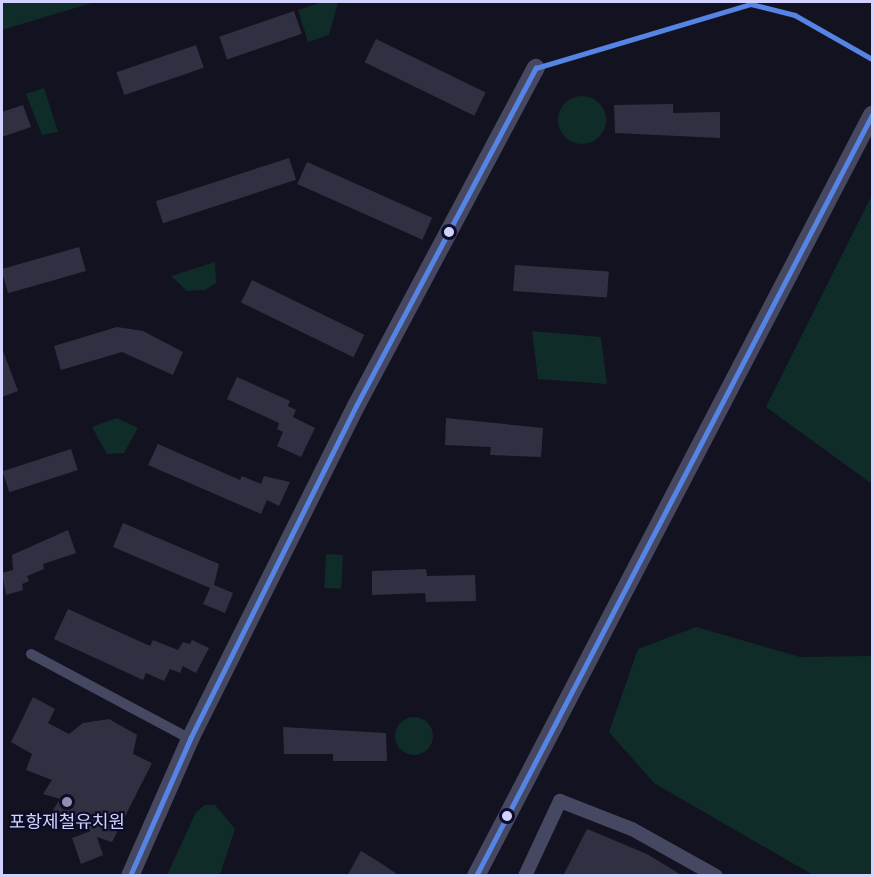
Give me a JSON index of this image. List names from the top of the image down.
{
  "places": ["포항제철유치원"]
}
